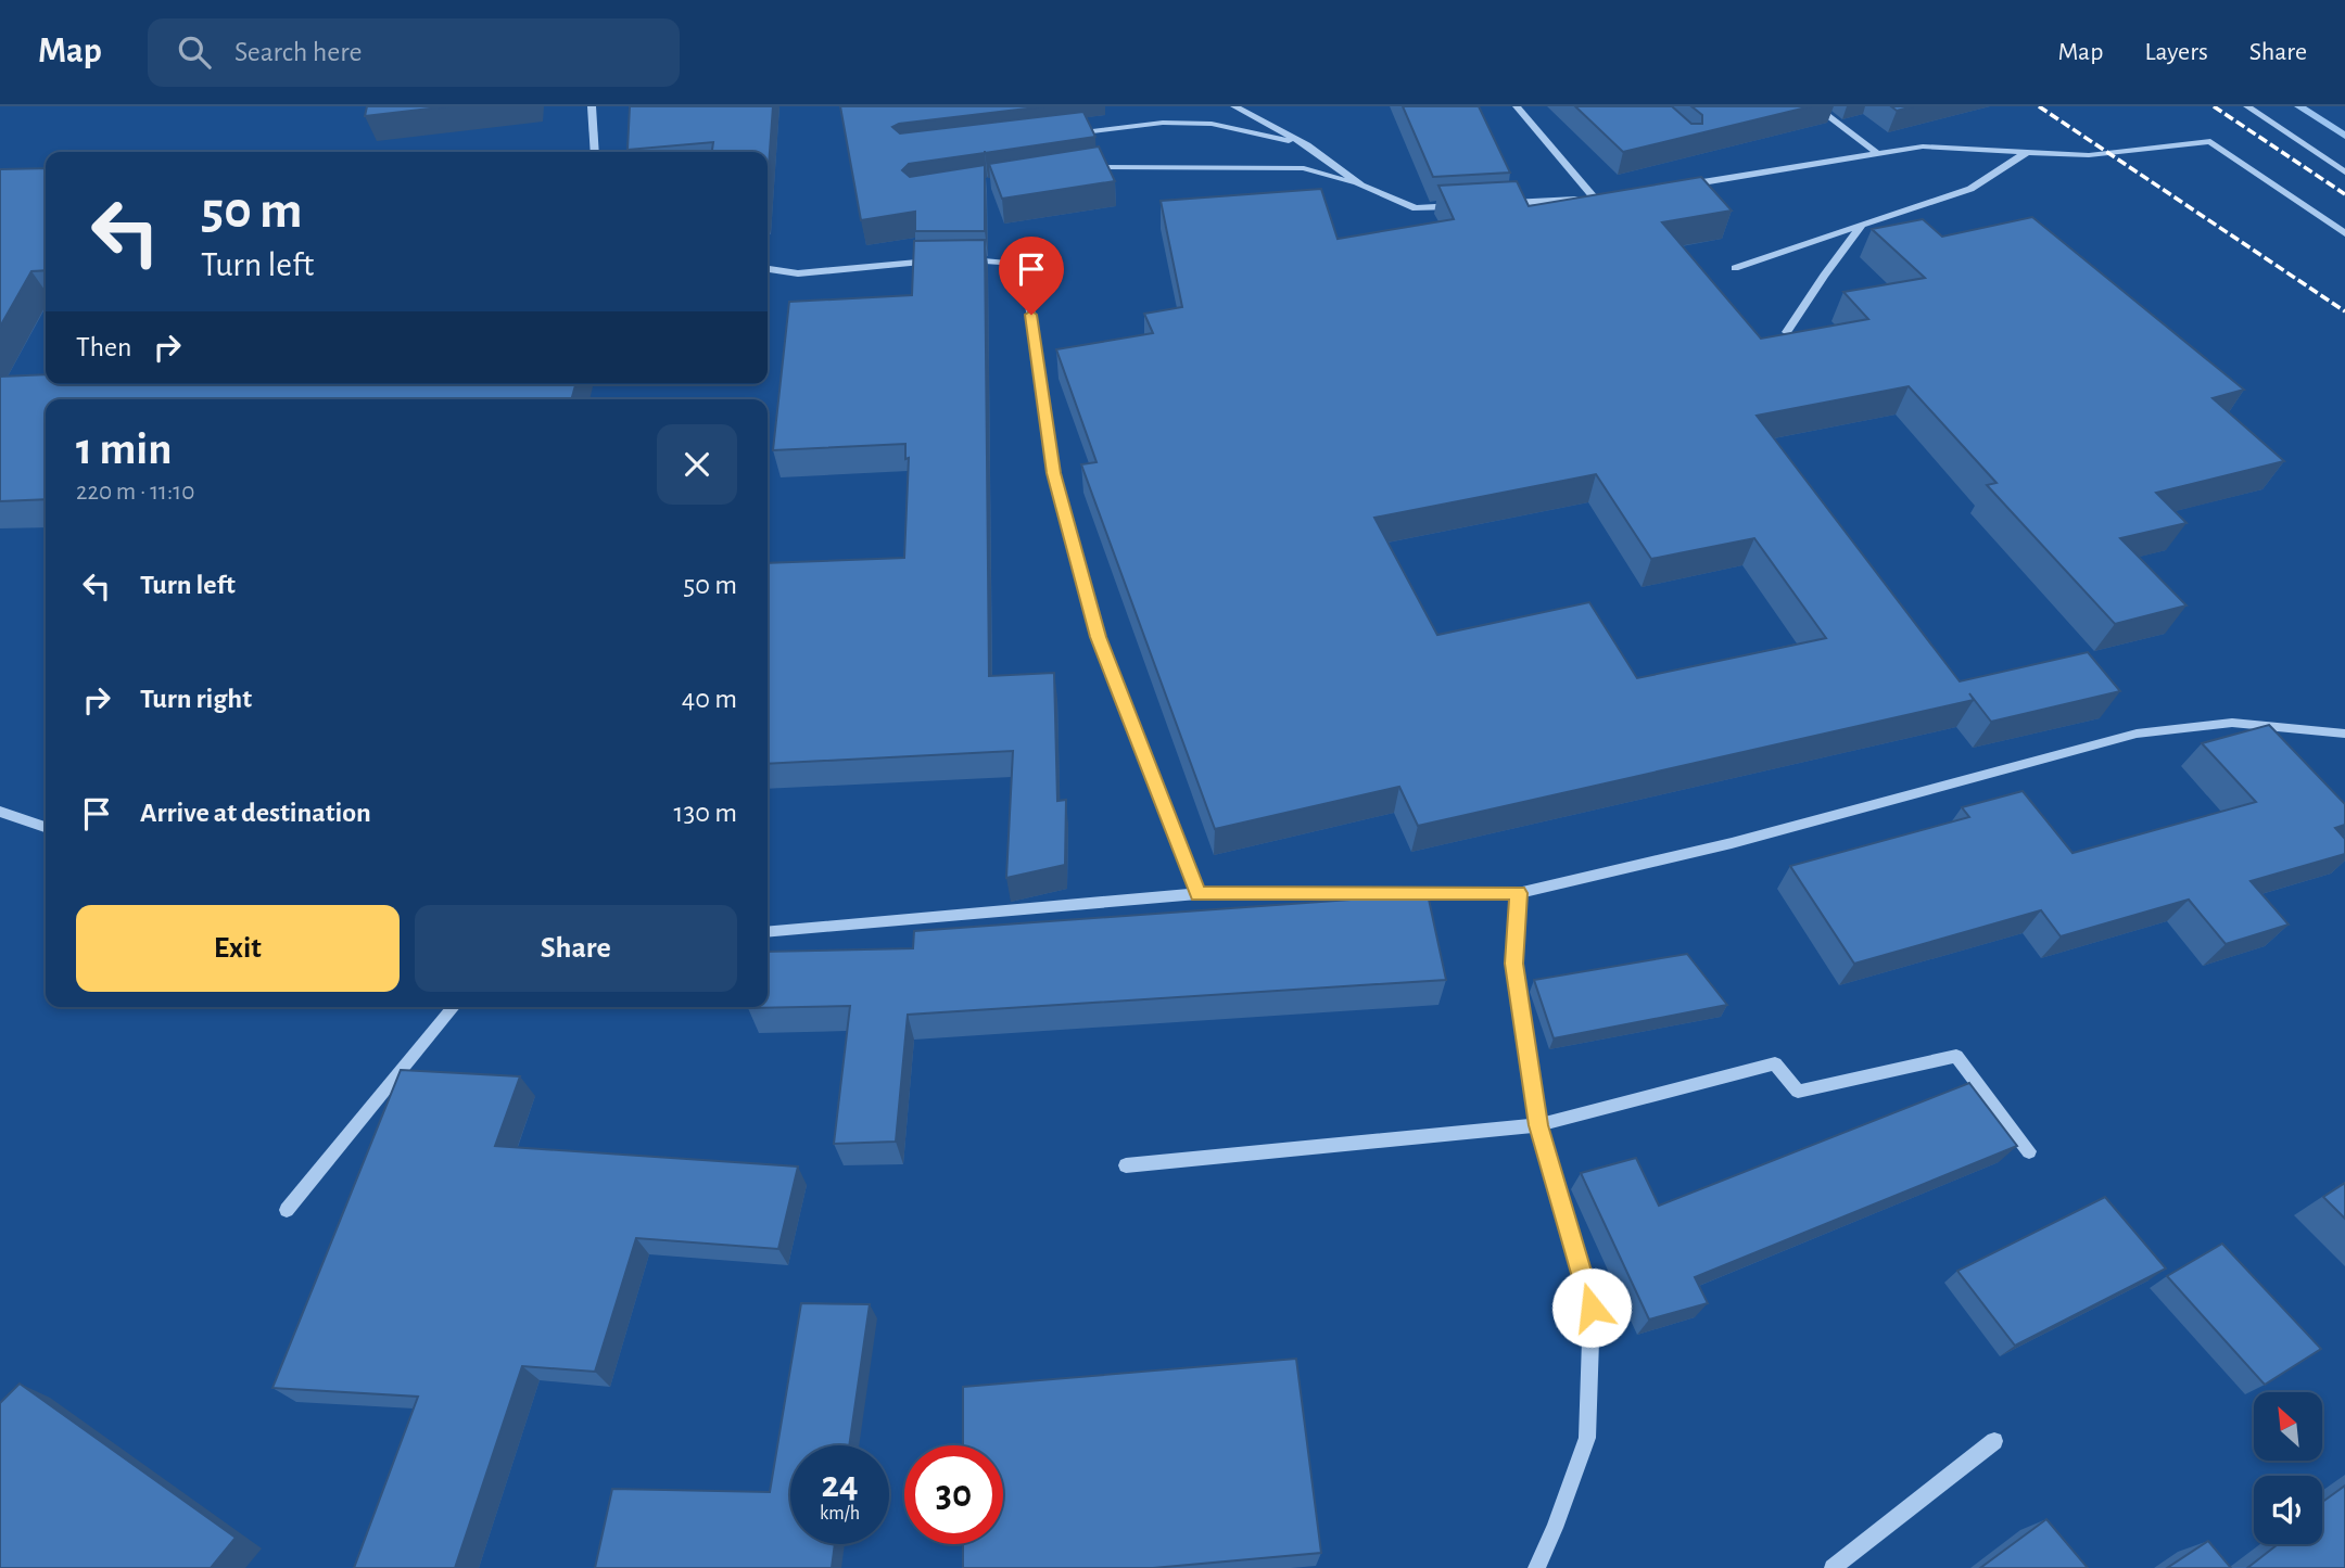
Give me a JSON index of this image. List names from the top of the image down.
{
  "north": "top left",
  "page": {
    "header": "Map",
    "search": "Search here",
    "nav": ["Map", "Layers", "Share"],
    "turn": ["50 m", "Turn left"],
    "then": "Then",
    "heading": ["1 min", "220 m · 11:10"],
    "list": [
      {
        "name": "Turn left",
        "value": "50 m"
      },
      {
        "name": "Turn right",
        "value": "40 m"
      },
      {
        "name": "Arrive at destination",
        "value": "130 m"
      }
    ],
    "buttons": ["Exit", "Share"],
    "speed": "24 km/h",
    "limit": "30"
  }
}
